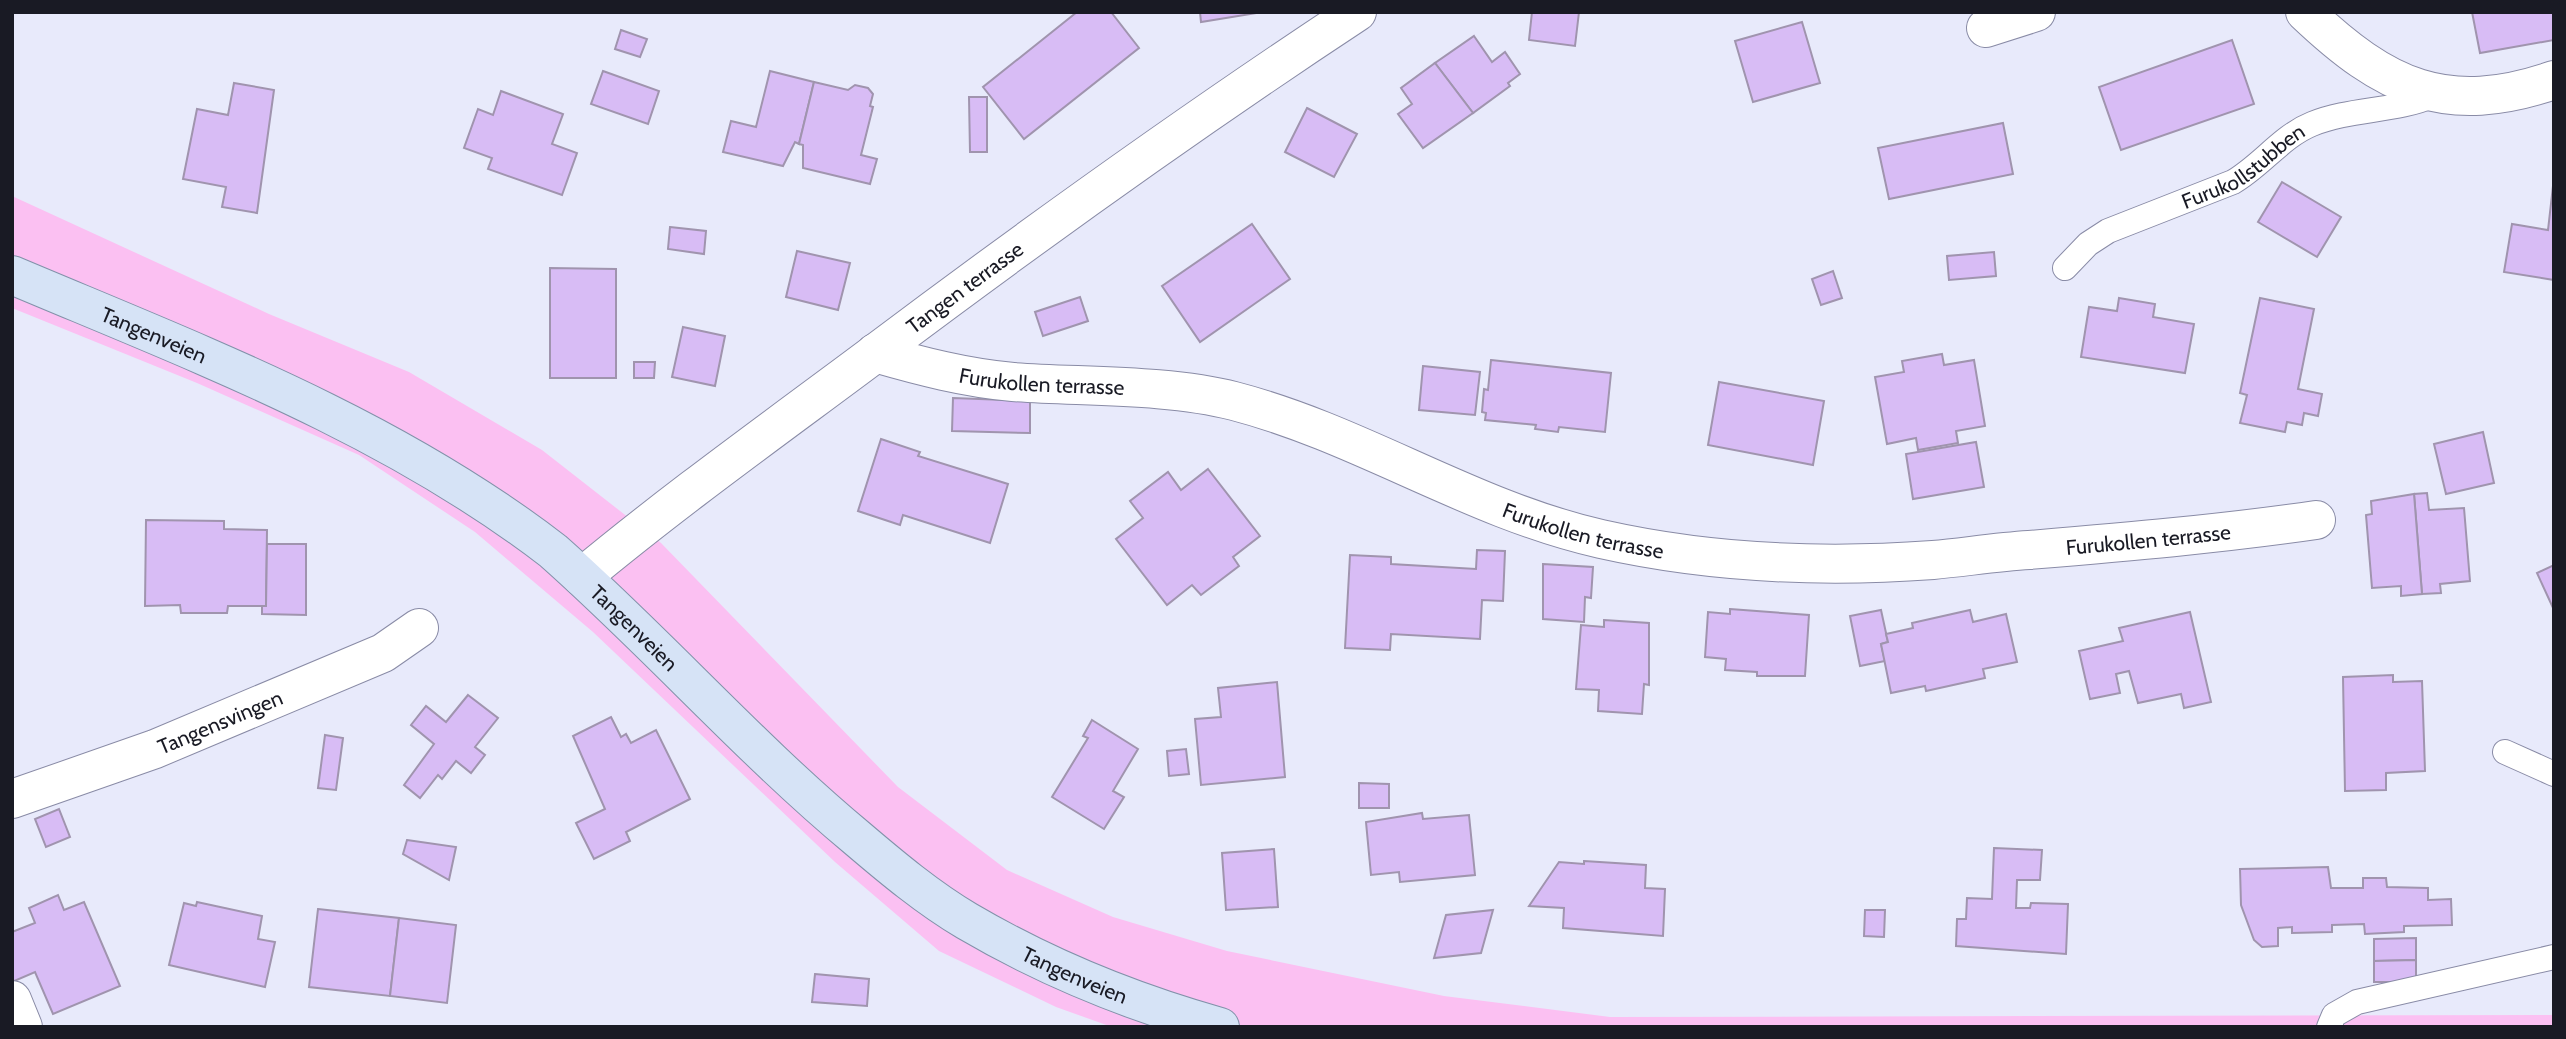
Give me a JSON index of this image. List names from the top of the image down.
{
  "streets": {
    "main road": ["Tangenveien"],
    "street": [
      "Furukollstubben",
      "Tangen terrasse",
      "Furukollen terrasse",
      "Tangensvingen"
    ]
  },
  "crossings": [
    ["Tangen terrasse", "Tangenveien"],
    ["Tangen terrasse", "Furukollen terrasse"]
  ]
}
